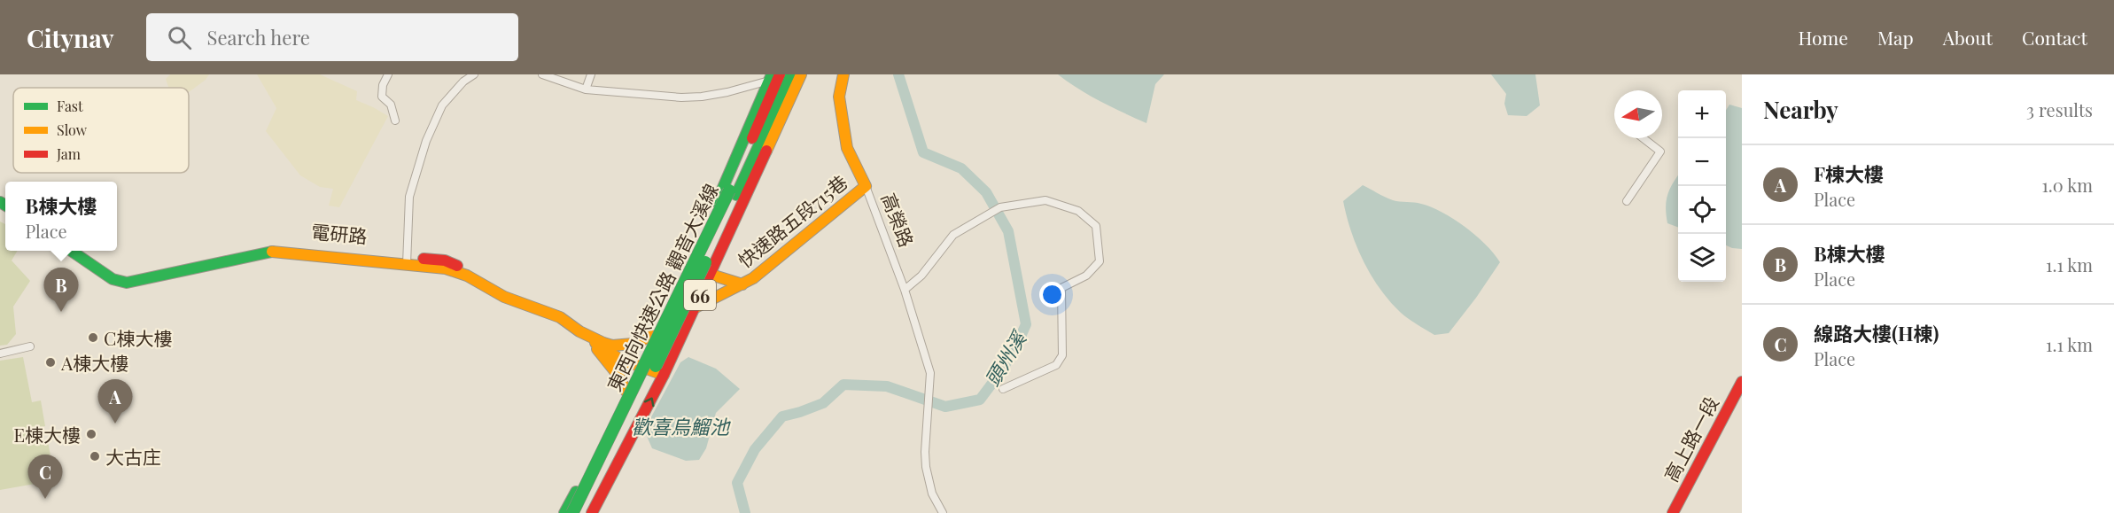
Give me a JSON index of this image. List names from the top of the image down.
{
  "streets": {
    "main road": [
      "高榮路",
      "快速路五段715巷",
      "電研路",
      "東西向快速公路 觀音大溪線",
      "66",
      "高上路一段"
    ]
  },
  "crossings": [
    ["高榮路", "快速路五段715巷"],
    ["快速路五段715巷", "66"],
    ["電研路", "66"],
    ["東西向快速公路 觀音大溪線", "66"]
  ],
  "water": ["頭州溪", "歡喜烏鰡池"],
  "places": [
    "C棟大樓",
    "A棟大樓",
    "E棟大樓",
    "大古庄"
  ],
  "legend": ["Fast", "Slow", "Jam"],
  "north": "left",
  "page": {
    "header": "Citynav",
    "search": "Search here",
    "nav": [
      "Home",
      "Map",
      "About",
      "Contact"
    ],
    "heading": ["Nearby", "3 results"],
    "map_buttons": ["+", "−"],
    "list": [
      {
        "mark": "A",
        "name": "F棟大樓",
        "note": "Place",
        "value": "1.0 km"
      },
      {
        "mark": "B",
        "name": "B棟大樓",
        "note": "Place",
        "value": "1.1 km"
      },
      {
        "mark": "C",
        "name": "線路大樓(H棟)",
        "note": "Place",
        "value": "1.1 km"
      }
    ],
    "popup": ["B棟大樓", "Place"],
    "pins": ["B", "A", "C"]
  }
}
